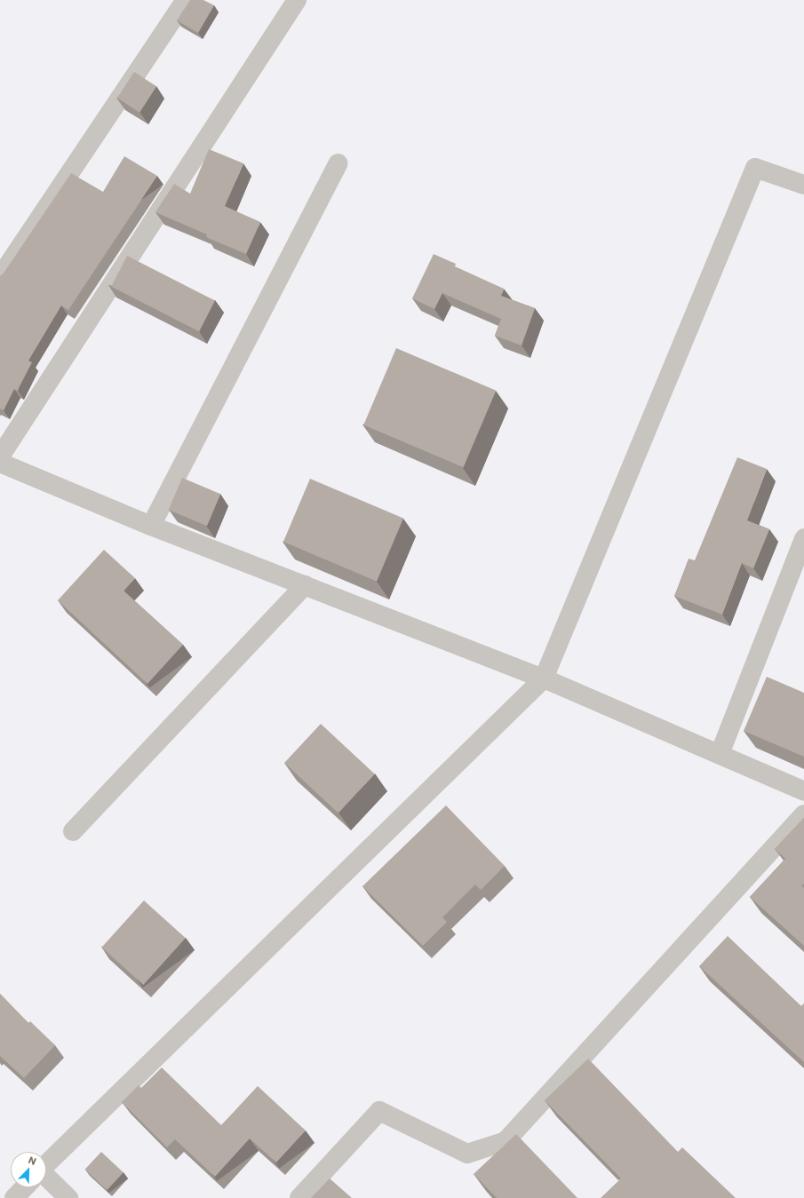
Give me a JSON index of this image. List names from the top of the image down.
{
  "north": "top right"
}
